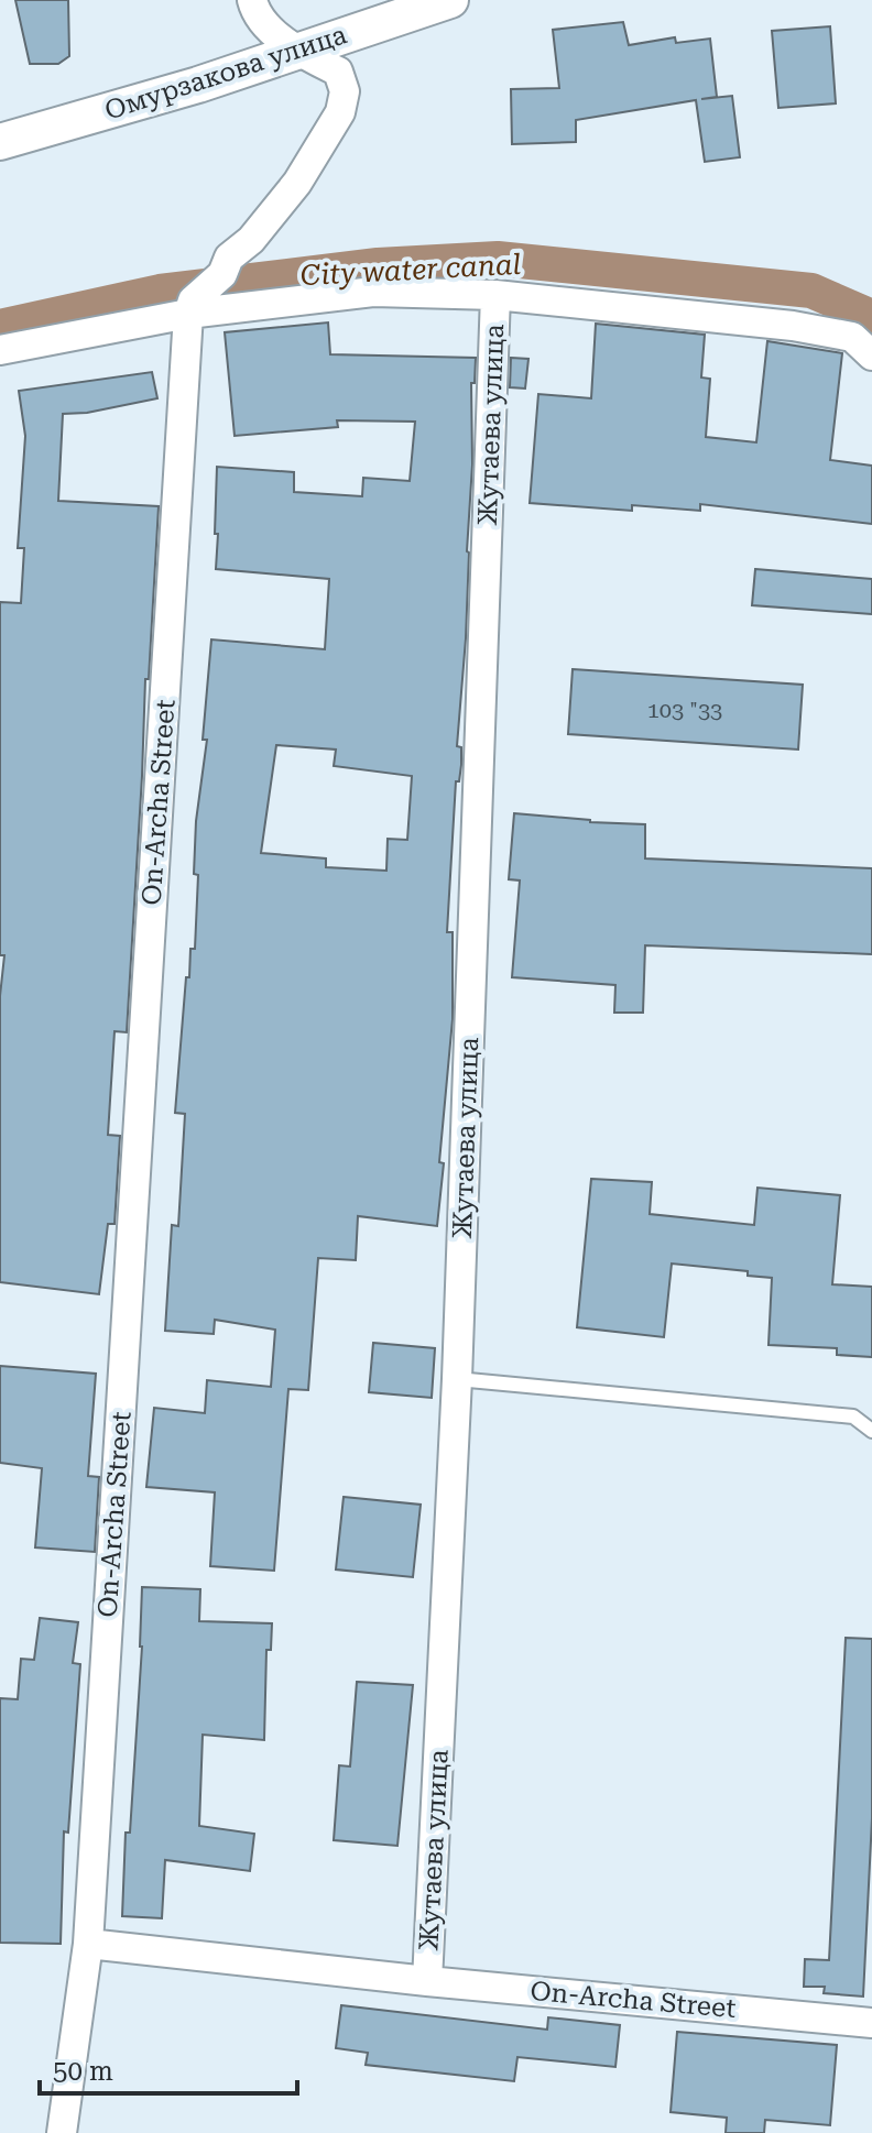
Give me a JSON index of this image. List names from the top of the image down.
{
  "streets": {
    "street": ["Омурзакова улица", "Жутаева улица", "On-Archa Street"]
  },
  "crossings": [
    ["Жутаева улица", "On-Archa Street"]
  ],
  "water": ["City water canal"],
  "house_numbers": ["103 \"33"],
  "scale_bar": "50 m"
}
